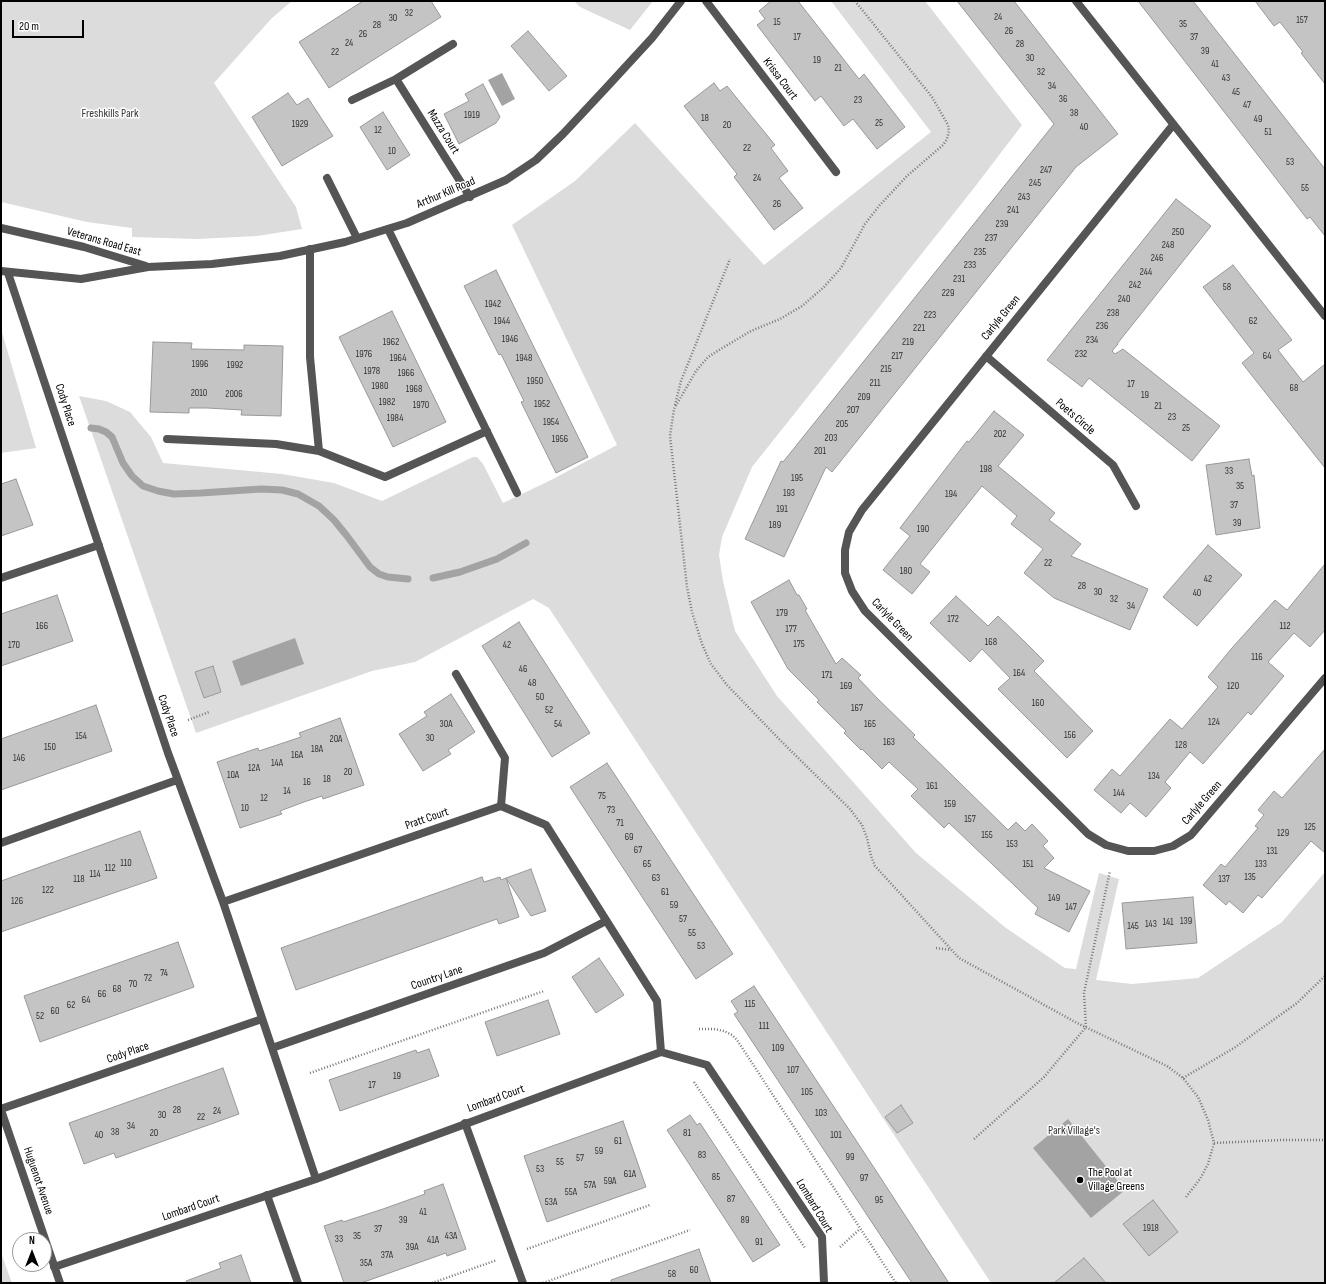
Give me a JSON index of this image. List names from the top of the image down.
{
  "streets": {
    "street": [
      "Krissa Court",
      "Mazza Court",
      "Arthur Kill Road",
      "Veterans Road East",
      "Carlyle Green",
      "Cody Place",
      "Poets Circle",
      "Pratt Court",
      "Country Lane",
      "Lombard Court",
      "Huguenot Avenue"
    ]
  },
  "crossings": [
    ["Mazza Court", "Arthur Kill Road"],
    ["Arthur Kill Road", "Veterans Road East"],
    ["Veterans Road East", "Cody Place"],
    ["Carlyle Green", "Poets Circle"],
    ["Cody Place", "Pratt Court"],
    ["Cody Place", "Country Lane"],
    ["Cody Place", "Lombard Court"],
    ["Cody Place", "Huguenot Avenue"],
    ["Lombard Court", "Huguenot Avenue"]
  ],
  "parks": ["Freshkills Park", "Park Village's"],
  "places": ["The Pool at Village Greens"],
  "house_numbers": [
    "32",
    "24",
    "30",
    "157",
    "15",
    "35",
    "28",
    "26",
    "26",
    "17",
    "37",
    "24",
    "28",
    "39",
    "22",
    "30",
    "19",
    "41",
    "21",
    "32",
    "43",
    "34",
    "45",
    "36",
    "23",
    "47",
    "38",
    "1919",
    "18",
    "49",
    "25",
    "1929",
    "20",
    "40",
    "12",
    "51",
    "22",
    "10",
    "53",
    "247",
    "24",
    "245",
    "55",
    "243",
    "26",
    "241",
    "239",
    "250",
    "237",
    "248",
    "235",
    "246",
    "233",
    "244",
    "231",
    "242",
    "58",
    "229",
    "240",
    "1942",
    "238",
    "223",
    "1944",
    "62",
    "236",
    "221",
    "1946",
    "234",
    "1962",
    "219",
    "1976",
    "232",
    "217",
    "64",
    "1964",
    "1948",
    "1996",
    "1992",
    "215",
    "1978",
    "1966",
    "1950",
    "211",
    "17",
    "1980",
    "68",
    "1968",
    "2010",
    "2006",
    "19",
    "209",
    "1982",
    "1952",
    "1970",
    "21",
    "207",
    "23",
    "1984",
    "1954",
    "205",
    "25",
    "202",
    "203",
    "1956",
    "201",
    "198",
    "33",
    "195",
    "35",
    "193",
    "194",
    "37",
    "191",
    "39",
    "189",
    "190",
    "22",
    "180",
    "42",
    "28",
    "30",
    "40",
    "32",
    "34",
    "179",
    "172",
    "166",
    "112",
    "177",
    "168",
    "175",
    "170",
    "42",
    "116",
    "46",
    "164",
    "171",
    "48",
    "169",
    "120",
    "50",
    "160",
    "167",
    "52",
    "124",
    "30A",
    "54",
    "165",
    "156",
    "154",
    "30",
    "20A",
    "163",
    "128",
    "150",
    "18A",
    "16A",
    "146",
    "14A",
    "12A",
    "20",
    "10A",
    "134",
    "18",
    "16",
    "161",
    "14",
    "144",
    "75",
    "12",
    "159",
    "10",
    "73",
    "157",
    "71",
    "125",
    "129",
    "155",
    "69",
    "153",
    "67",
    "131",
    "110",
    "65",
    "151",
    "133",
    "112",
    "114",
    "135",
    "63",
    "118",
    "137",
    "122",
    "61",
    "149",
    "126",
    "59",
    "147",
    "57",
    "139",
    "141",
    "143",
    "145",
    "55",
    "53",
    "74",
    "72",
    "70",
    "68",
    "66",
    "64",
    "115",
    "62",
    "60",
    "52",
    "111",
    "109",
    "107",
    "19",
    "17",
    "105",
    "28",
    "24",
    "103",
    "30",
    "22",
    "34",
    "38",
    "20",
    "81",
    "40",
    "101",
    "61",
    "59",
    "83",
    "99",
    "57",
    "55",
    "53",
    "61A",
    "85",
    "97",
    "59A",
    "57A",
    "55A",
    "87",
    "95",
    "53A",
    "41",
    "39",
    "89",
    "1918",
    "37",
    "35",
    "43A",
    "33",
    "41A",
    "91",
    "39A",
    "37A",
    "35A",
    "60",
    "58"
  ],
  "scale_bar": "20 m",
  "north": "top"
}
